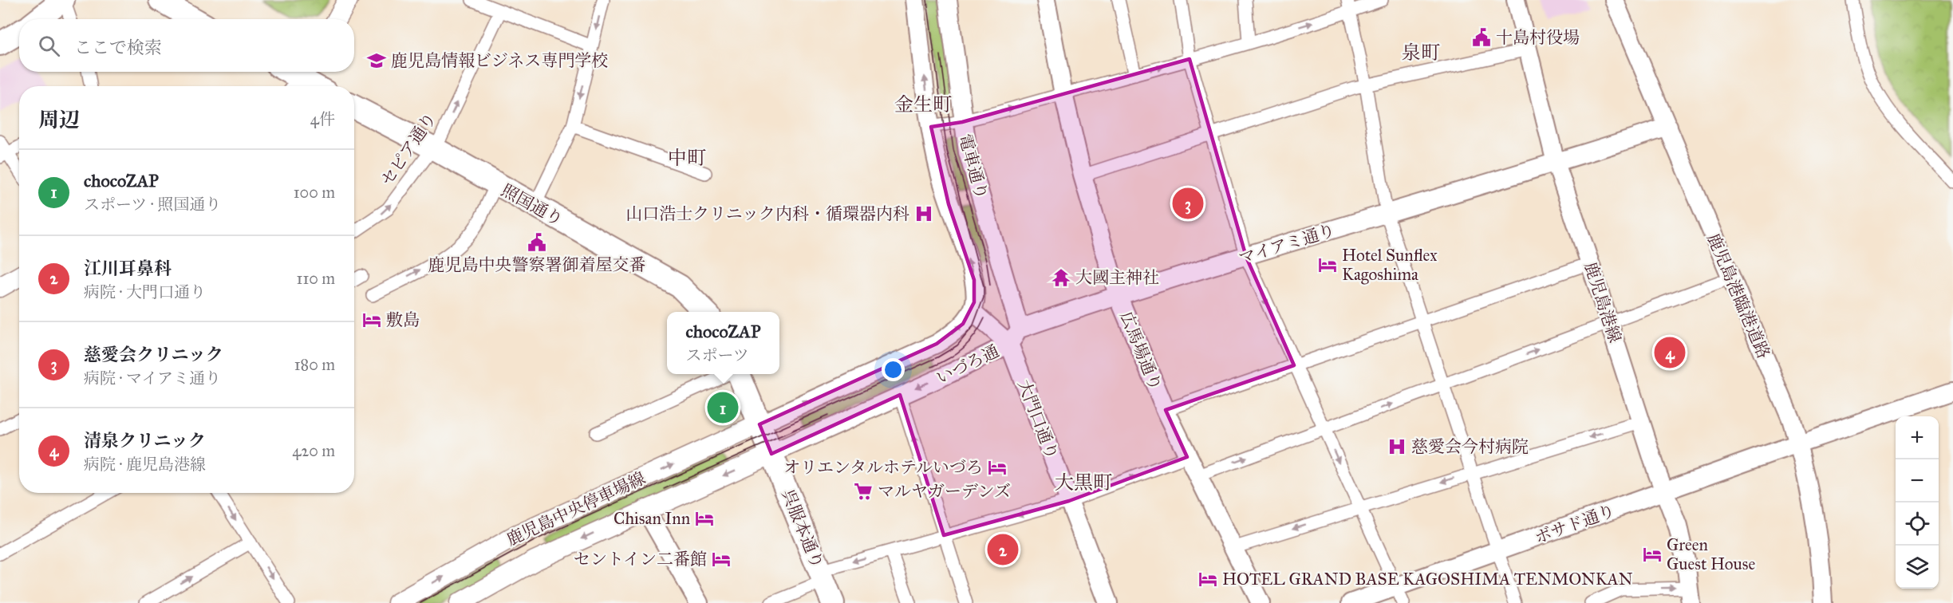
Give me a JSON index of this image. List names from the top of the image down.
{
  "streets": {
    "highway": ["照国通り", "呉服本通り"],
    "main road": ["鹿児島中央停車場線"],
    "street": [
      "セピア通り",
      "電車通り",
      "マイアミ通り",
      "鹿児島港臨港道路",
      "鹿児島港線",
      "広馬場通り",
      "いづろ通",
      "大門口通り",
      "ボサド通り"
    ]
  },
  "crossings": [
    ["セピア通り", "照国通り"],
    ["電車通り", "マイアミ通り"],
    ["電車通り", "いづろ通"],
    ["マイアミ通り", "鹿児島港臨港道路"],
    ["マイアミ通り", "鹿児島港線"],
    ["マイアミ通り", "広馬場通り"],
    ["マイアミ通り", "いづろ通"],
    ["鹿児島港臨港道路", "ボサド通り"],
    ["鹿児島港線", "ボサド通り"],
    ["いづろ通", "大門口通り"],
    ["いづろ通", "鹿児島中央停車場線"],
    ["いづろ通", "呉服本通り"],
    ["鹿児島中央停車場線", "呉服本通り"]
  ],
  "districts": [
    "泉町",
    "金生町",
    "中町",
    "大黒町"
  ],
  "places": {
    "public building": ["十島村役場", "鹿児島中央警察署御着屋交番"],
    "school or university": ["鹿児島情報ビジネス専門学校"],
    "hospital": ["山口浩士クリニック内科・循環器内科", "慈愛会今村病院"],
    "hotel": [
      "Hotel Sunflex Kagoshima",
      "敷島",
      "オリエンタルホテルいづろ",
      "Chisan Inn",
      "Green Guest House",
      "セントイン二番館",
      "HOTEL GRAND BASE KAGOSHIMA TENMONKAN"
    ],
    "temple": ["大國主神社"],
    "supermarket": ["マルヤガーデンズ"]
  },
  "page": {
    "search": "ここで検索",
    "heading": ["周辺", "4件"],
    "list": [
      {
        "mark": "1",
        "name": "chocoZAP",
        "note": "スポーツ · 照国通り",
        "value": "100 m"
      },
      {
        "mark": "2",
        "name": "江川耳鼻科",
        "note": "病院 · 大門口通り",
        "value": "110 m"
      },
      {
        "mark": "3",
        "name": "慈愛会クリニック",
        "note": "病院 · マイアミ通り",
        "value": "180 m"
      },
      {
        "mark": "4",
        "name": "清泉クリニック",
        "note": "病院 · 鹿児島港線",
        "value": "420 m"
      }
    ],
    "pins": [
      "3",
      "4",
      "1",
      "2"
    ],
    "popup": ["chocoZAP", "スポーツ"],
    "map_buttons": ["+", "−"]
  }
}
